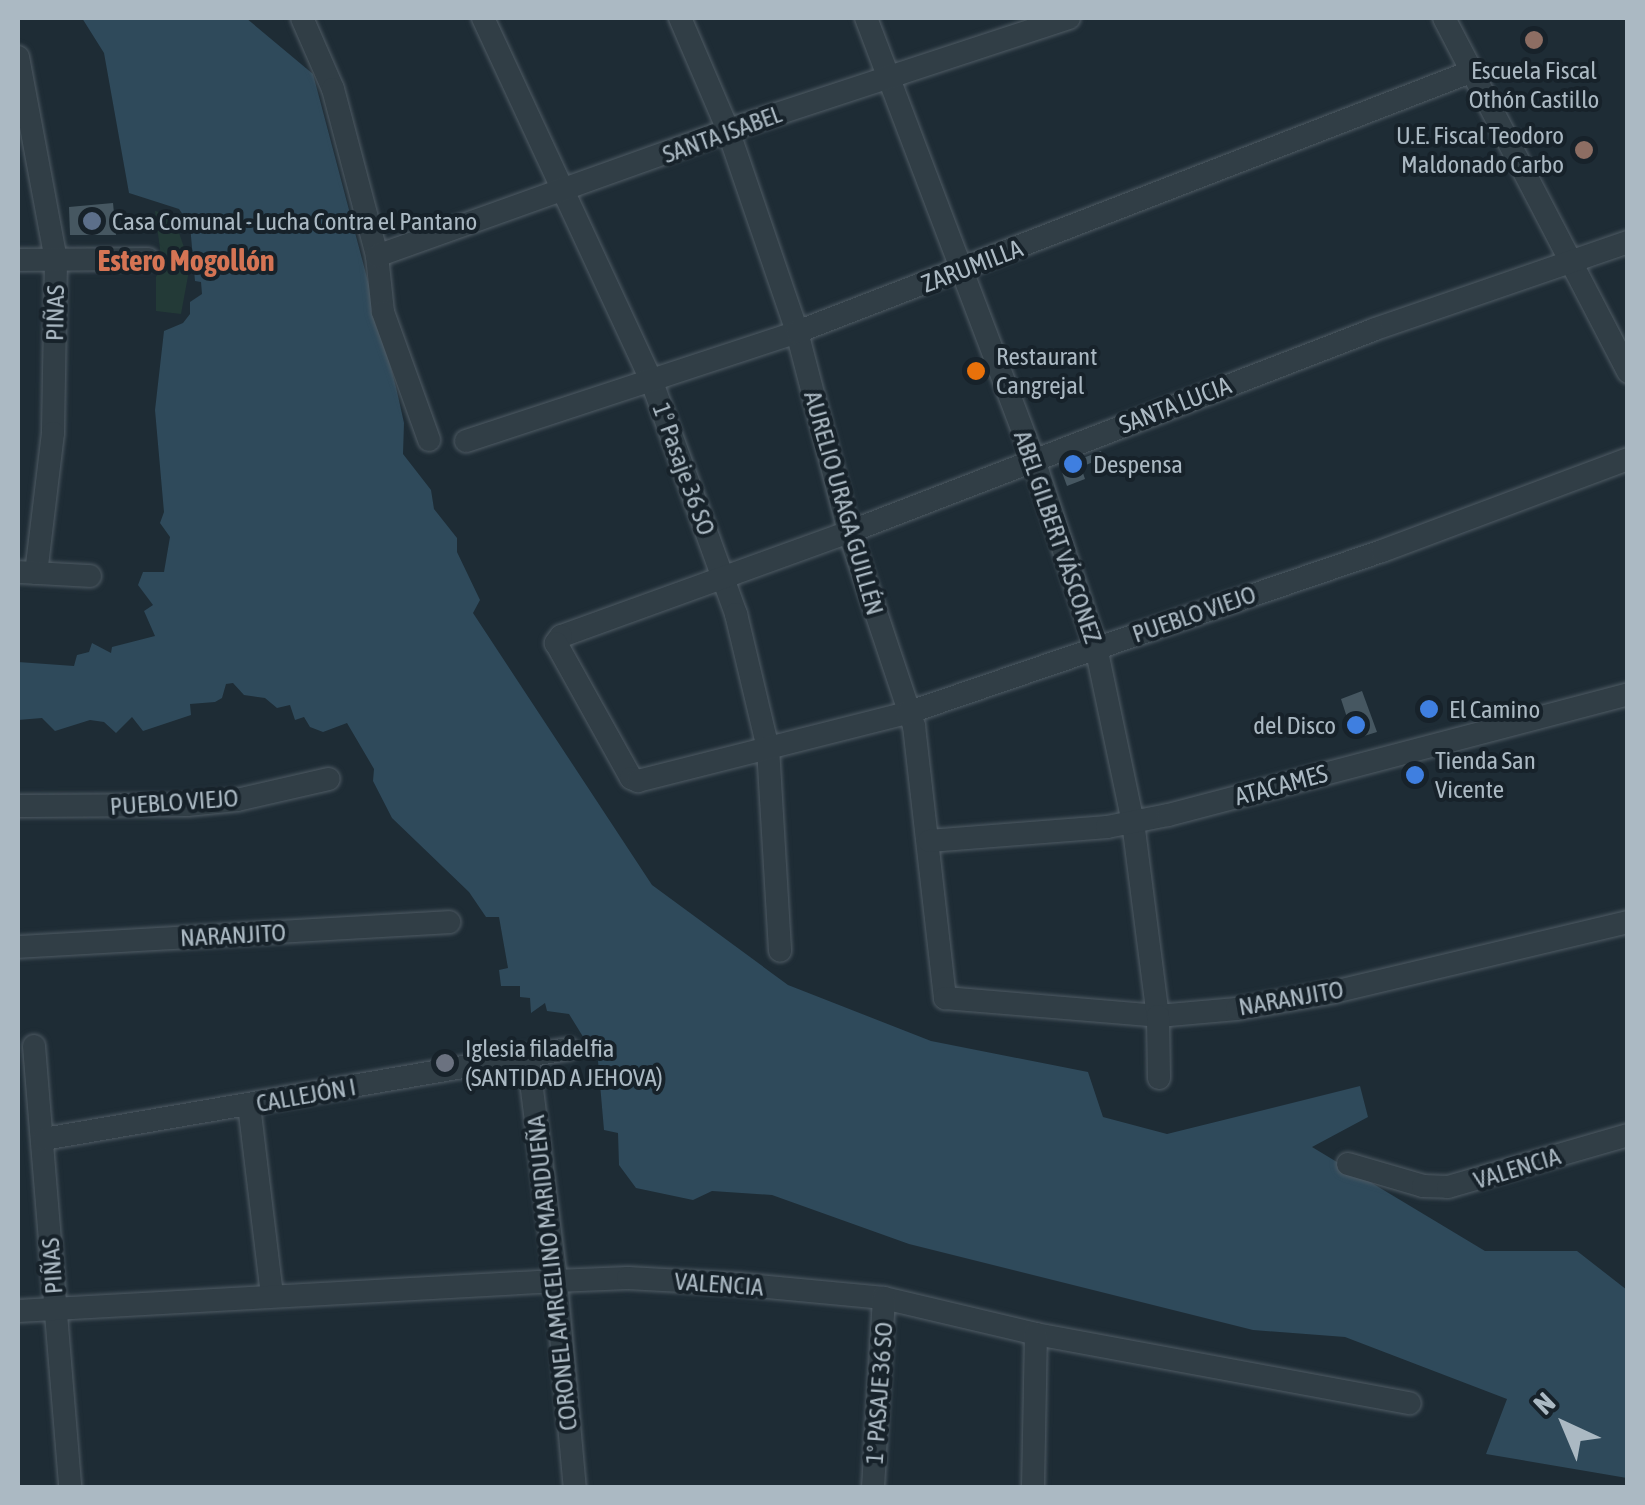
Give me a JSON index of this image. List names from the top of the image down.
{
  "streets": {
    "street": [
      "SANTA ISABEL",
      "ZARUMILLA",
      "PIÑAS",
      "SANTA LUCIA",
      "1º Pasaje 36 SO",
      "AURELIO URAGA GUILLÉN",
      "ABEL GILBERT VÁSCONEZ",
      "PUEBLO VIEJO",
      "ATACAMES",
      "NARANJITO",
      "CALLEJÓN I",
      "VALENCIA",
      "CORONEL AMRCELINO MARIDUEÑA",
      "1° PASAJE 36 SO"
    ]
  },
  "crossings": [
    ["SANTA ISABEL", "1º Pasaje 36 SO"],
    ["SANTA ISABEL", "AURELIO URAGA GUILLÉN"],
    ["SANTA ISABEL", "ABEL GILBERT VÁSCONEZ"],
    ["ZARUMILLA", "1º Pasaje 36 SO"],
    ["ZARUMILLA", "AURELIO URAGA GUILLÉN"],
    ["ZARUMILLA", "ABEL GILBERT VÁSCONEZ"],
    ["PIÑAS", "CALLEJÓN I"],
    ["PIÑAS", "VALENCIA"],
    ["SANTA LUCIA", "1º Pasaje 36 SO"],
    ["SANTA LUCIA", "AURELIO URAGA GUILLÉN"],
    ["SANTA LUCIA", "ABEL GILBERT VÁSCONEZ"],
    ["SANTA LUCIA", "PUEBLO VIEJO"],
    ["1º Pasaje 36 SO", "PUEBLO VIEJO"],
    ["AURELIO URAGA GUILLÉN", "PUEBLO VIEJO"],
    ["AURELIO URAGA GUILLÉN", "ATACAMES"],
    ["AURELIO URAGA GUILLÉN", "NARANJITO"],
    ["ABEL GILBERT VÁSCONEZ", "PUEBLO VIEJO"],
    ["ABEL GILBERT VÁSCONEZ", "ATACAMES"],
    ["ABEL GILBERT VÁSCONEZ", "NARANJITO"],
    ["CALLEJÓN I", "CORONEL AMRCELINO MARIDUEÑA"],
    ["VALENCIA", "CORONEL AMRCELINO MARIDUEÑA"],
    ["VALENCIA", "1° PASAJE 36 SO"]
  ],
  "districts": ["Estero Mogollón"],
  "places": [
    "Escuela Fiscal Othón Castillo",
    "U.E. Fiscal Teodoro Maldonado Carbo",
    "Casa Comunal - Lucha Contra el Pantano",
    "Restaurant Cangrejal",
    "Despensa",
    "El Camino",
    "del Disco",
    "Tienda San Vicente",
    "Iglesia filadelfia (SANTIDAD A JEHOVA)"
  ],
  "north": "top left"
}
